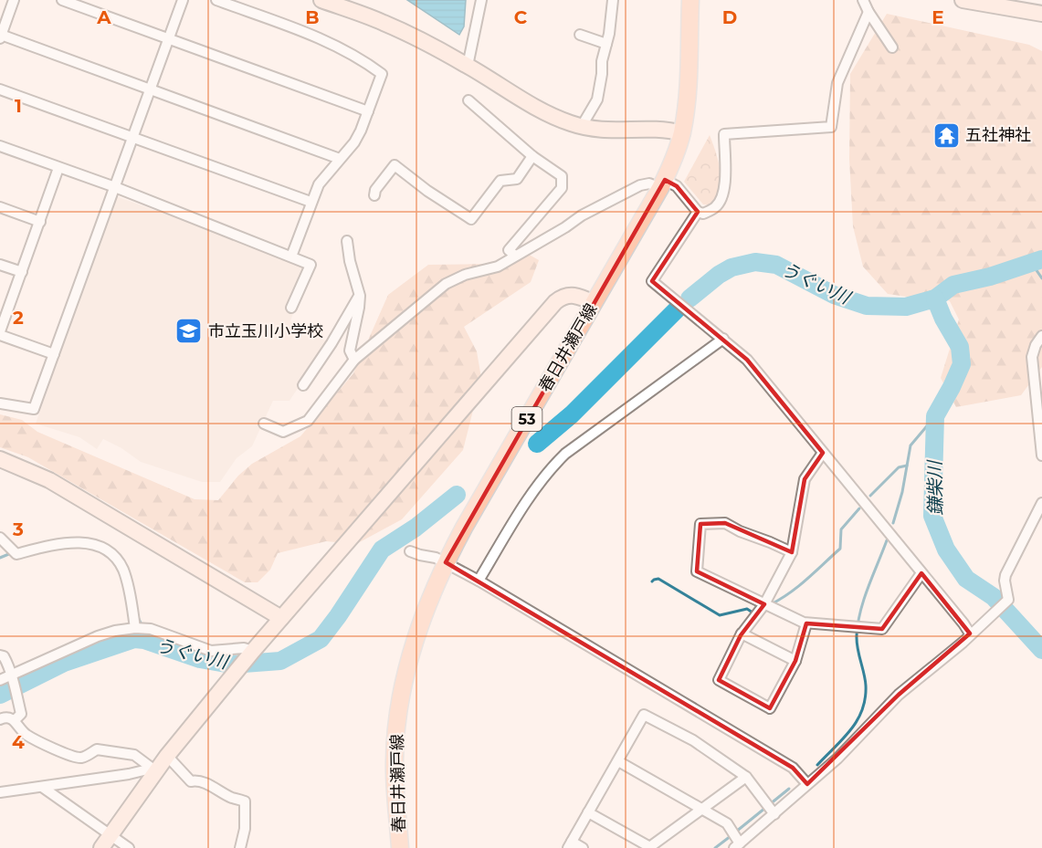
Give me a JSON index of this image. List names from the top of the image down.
{
  "streets": {
    "main road": ["春日井瀬戸線", "53"]
  },
  "water": ["うぐい川", "鎌柴川"],
  "places": {
    "temple": ["五社神社"],
    "school or university": ["市立玉川小学校"]
  },
  "grid": {
    "columns": [
      "A",
      "B",
      "C",
      "D",
      "E"
    ],
    "rows": [
      "1",
      "2",
      "3",
      "4"
    ]
  }
}
